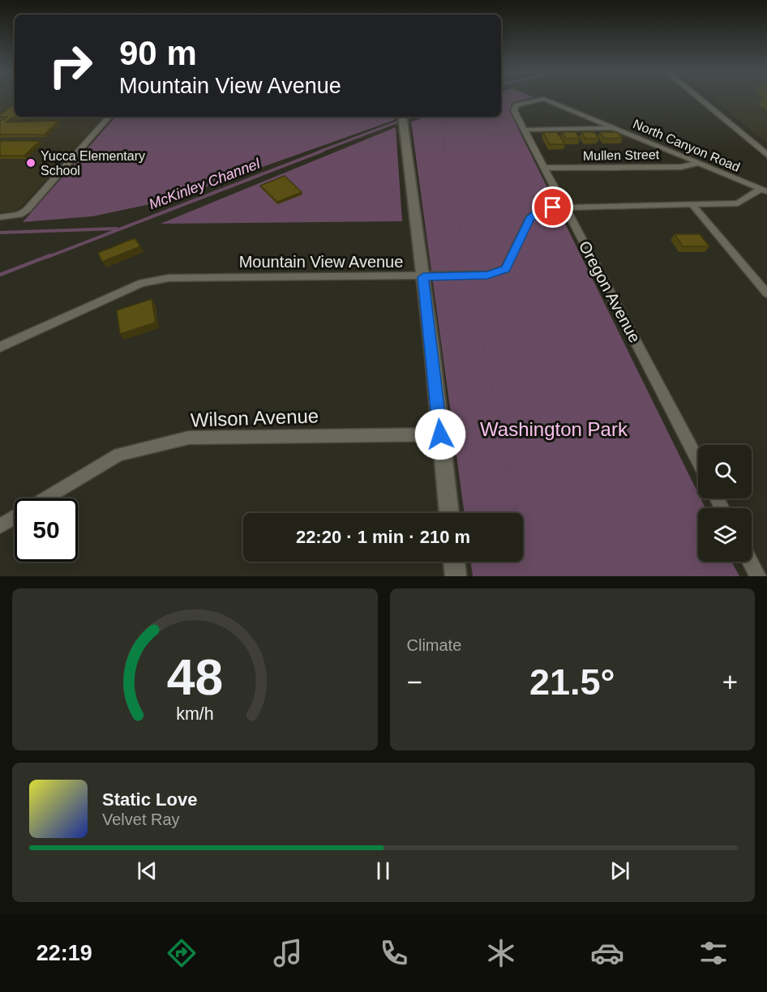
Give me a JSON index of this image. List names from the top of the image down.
{
  "streets": {
    "street": [
      "North Canyon Road",
      "Mullen Street",
      "Mountain View Avenue",
      "Oregon Avenue",
      "Wilson Avenue"
    ]
  },
  "crossings": [
    ["North Canyon Road", "Mullen Street"],
    ["North Canyon Road", "Mountain View Avenue"],
    ["North Canyon Road", "Oregon Avenue"],
    ["Mullen Street", "Oregon Avenue"],
    ["Mountain View Avenue", "Oregon Avenue"]
  ],
  "water": ["McKinley Channel"],
  "parks": ["Washington Park"],
  "places": ["Yucca Elementary School"],
  "page": {
    "turn": ["90 m", "Mountain View Avenue"],
    "limit": "50",
    "trip": "22:20 · 1 min · 210 m",
    "tile": "Climate",
    "heat": ["−", "21.5°", "+"],
    "song": ["Static Love", "Velvet Ray"],
    "tabs": "22:19",
    "gauge": ["48", "km/h"]
  }
}
